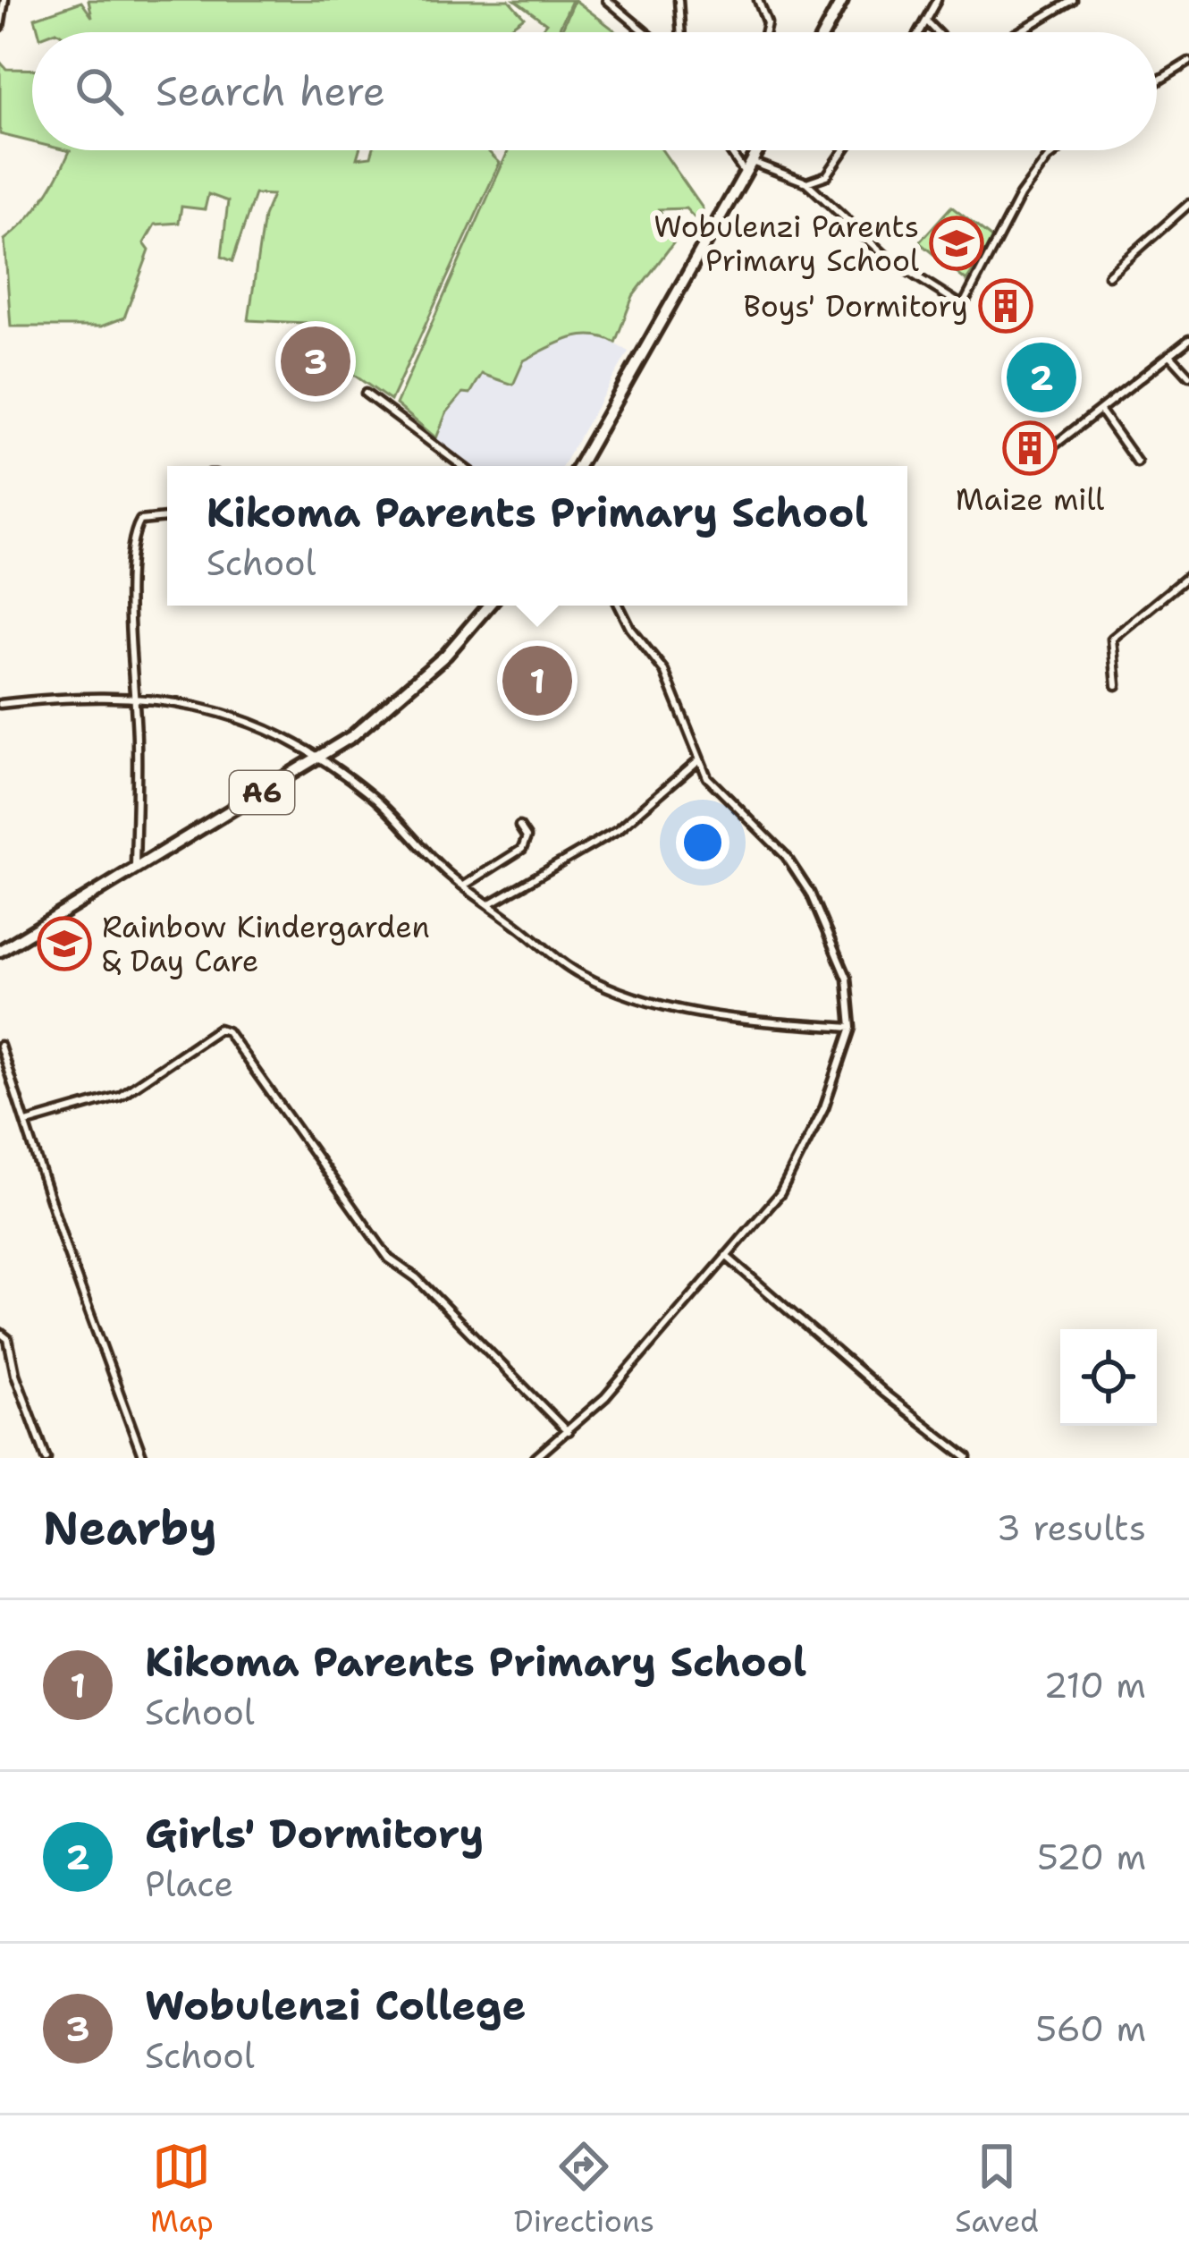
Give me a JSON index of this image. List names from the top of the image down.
{
  "streets": {
    "main road": ["A6"]
  },
  "places": {
    "school or university": ["Wobulenzi Parents Primary School", "Rainbow Kindergarden & Day Care"],
    "building": ["Boys' Dormitory", "Maize mill"]
  },
  "page": {
    "search": "Search here",
    "pins": ["3", "2", "1"],
    "popup": ["Kikoma Parents Primary School", "School"],
    "heading": ["Nearby", "3 results"],
    "list": [
      {
        "mark": "1",
        "name": "Kikoma Parents Primary School",
        "note": "School",
        "value": "210 m"
      },
      {
        "mark": "2",
        "name": "Girls' Dormitory",
        "note": "Place",
        "value": "520 m"
      },
      {
        "mark": "3",
        "name": "Wobulenzi College",
        "note": "School",
        "value": "560 m"
      }
    ],
    "nav": ["Map", "Directions", "Saved"]
  }
}
